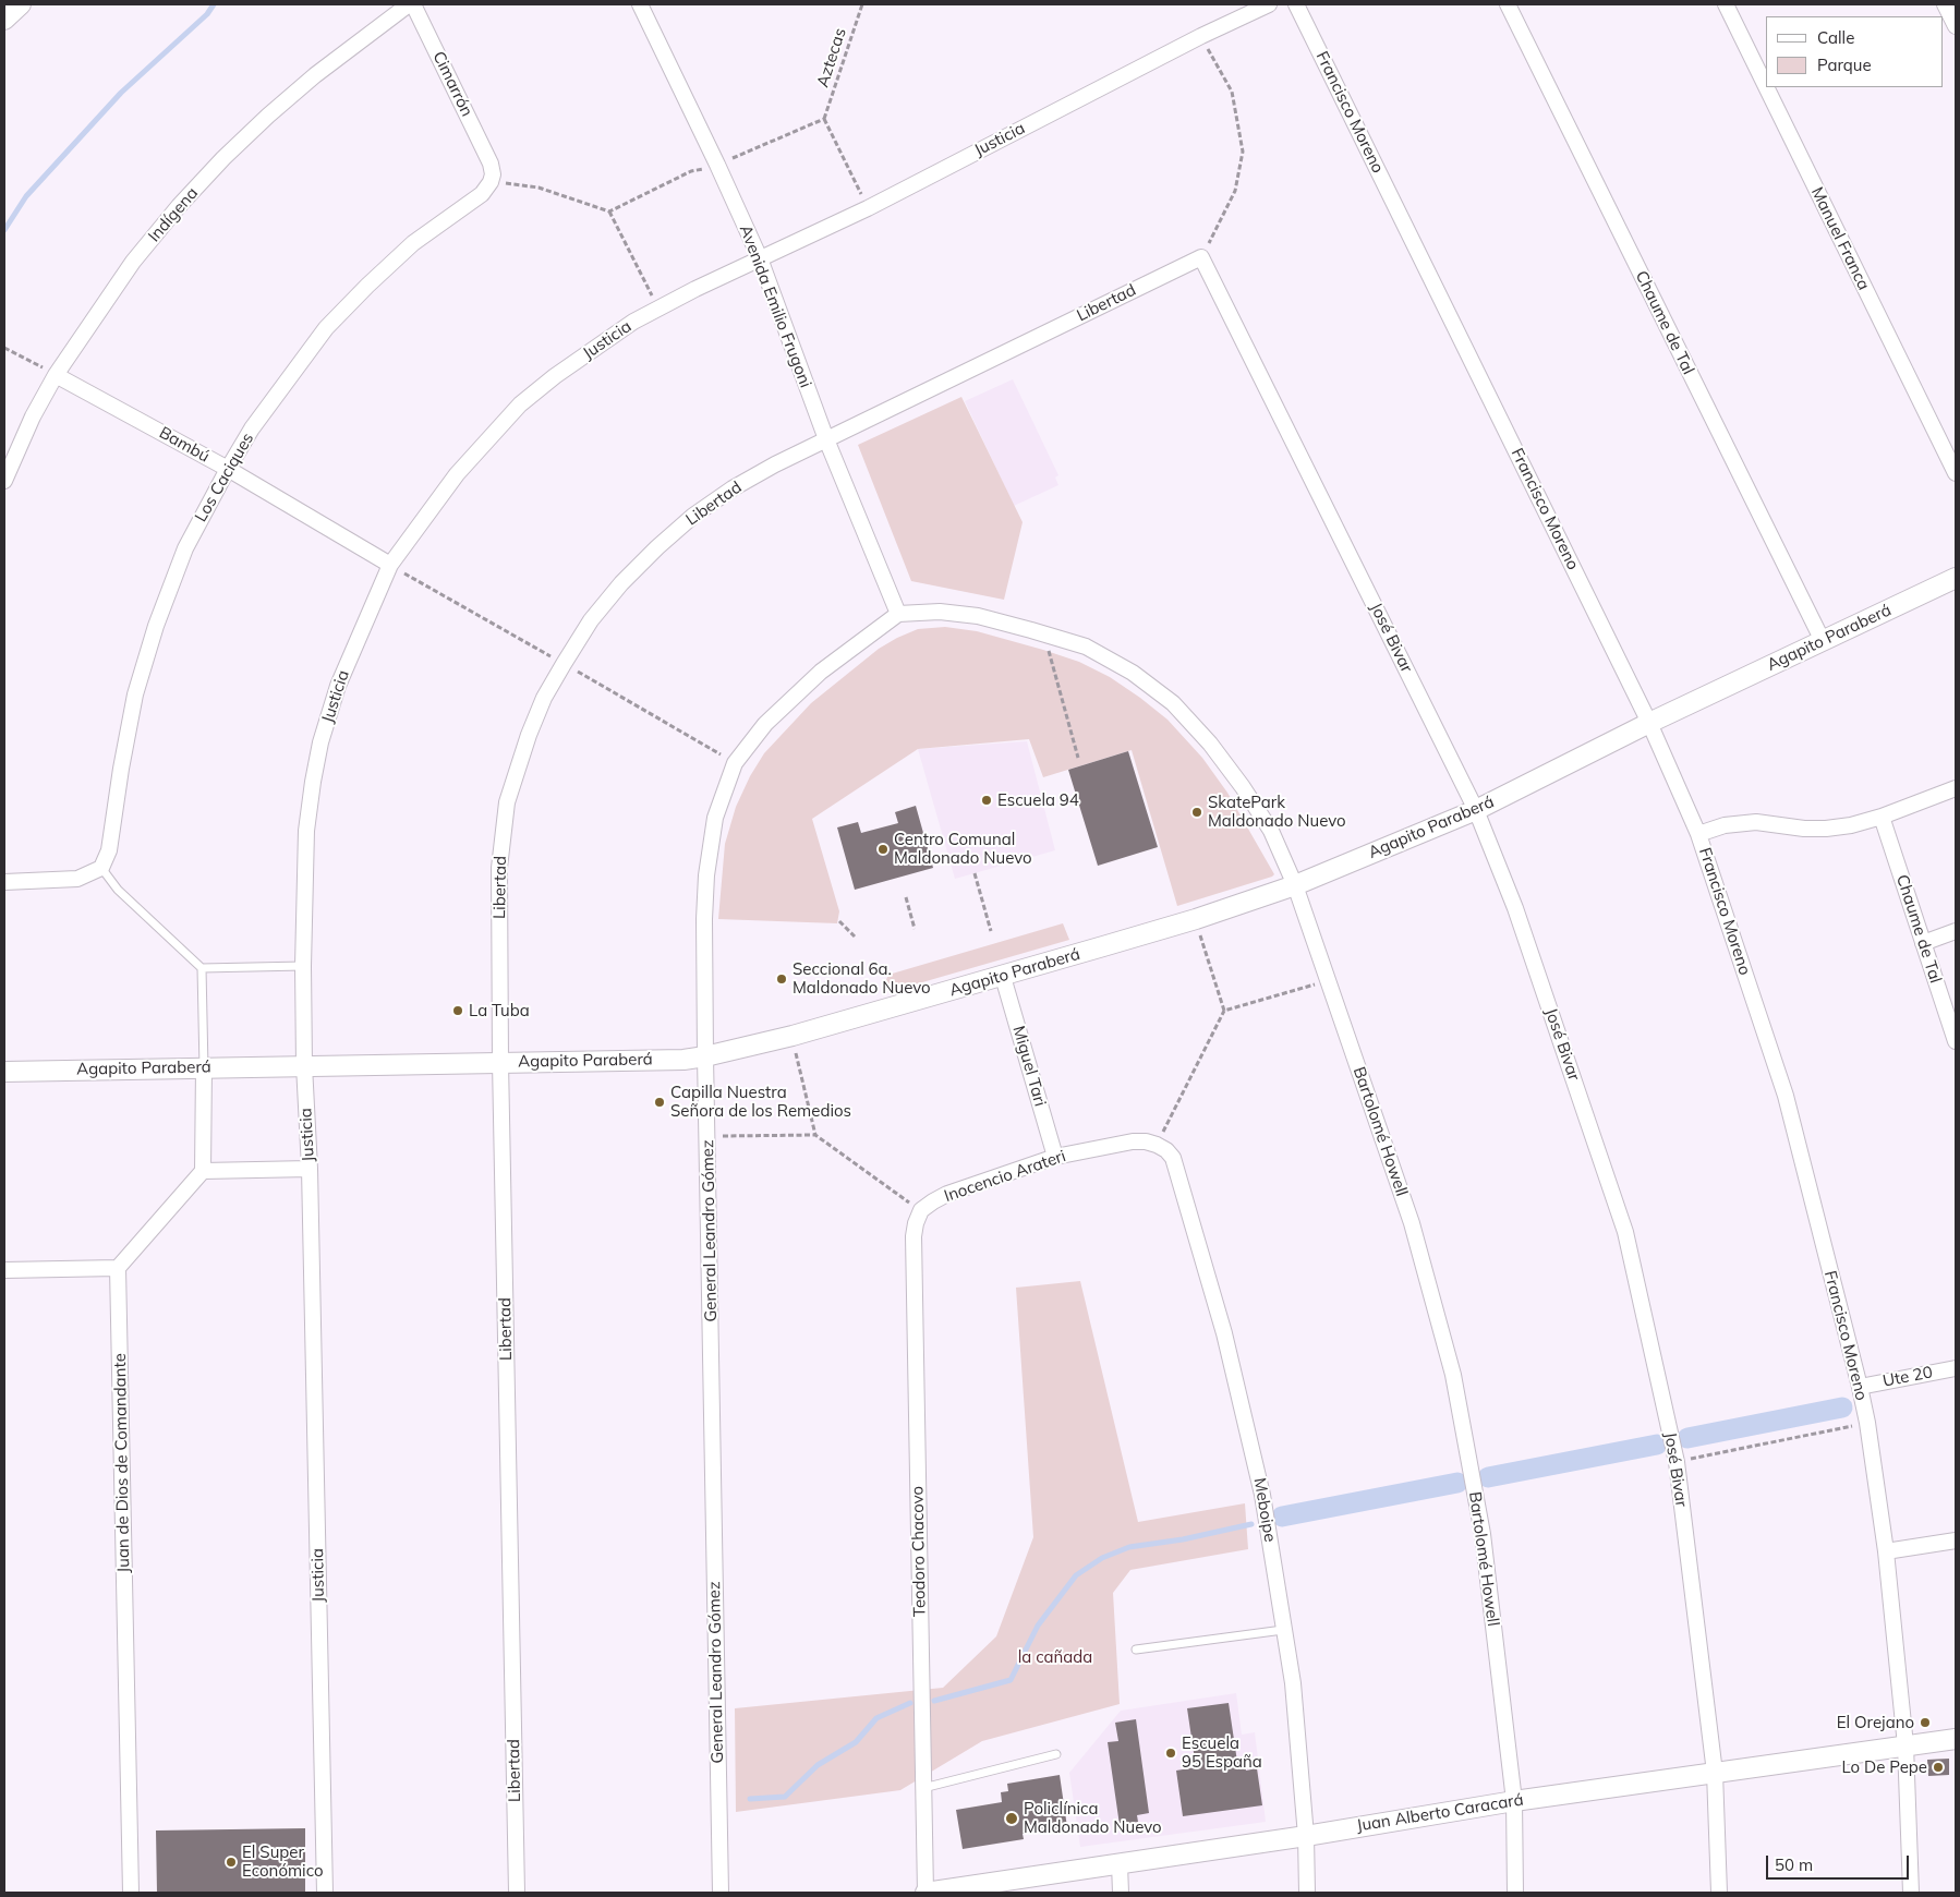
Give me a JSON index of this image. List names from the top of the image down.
{
  "streets": {
    "street": [
      "Cimarrón",
      "Francisco Moreno",
      "Justicia",
      "Indígena",
      "Manuel Franca",
      "Libertad",
      "Avenida Emilio Frugoni",
      "Chaume de Tal",
      "Bambú",
      "Los Caciques",
      "José Bivar",
      "Agapito Paraberá",
      "Miguel Tari",
      "Bartolomé Howell",
      "Inocencio Arateri",
      "General Leandro Gómez",
      "Ute 20",
      "Juan de Dios de Comandante",
      "Meboipe",
      "Teodoro Chacovo",
      "Juan Alberto Caracará"
    ],
    "path": ["Aztecas"]
  },
  "crossings": [
    ["Cimarrón", "Los Caciques"],
    ["Francisco Moreno", "Agapito Paraberá"],
    ["Francisco Moreno", "Ute 20"],
    ["Francisco Moreno", "Juan Alberto Caracará"],
    ["Justicia", "Avenida Emilio Frugoni"],
    ["Justicia", "Bambú"],
    ["Justicia", "Agapito Paraberá"],
    ["Indígena", "Bambú"],
    ["Libertad", "Avenida Emilio Frugoni"],
    ["Libertad", "José Bivar"],
    ["Libertad", "Agapito Paraberá"],
    ["Avenida Emilio Frugoni", "Bartolomé Howell"],
    ["Avenida Emilio Frugoni", "General Leandro Gómez"],
    ["Chaume de Tal", "Agapito Paraberá"],
    ["Bambú", "Los Caciques"],
    ["José Bivar", "Agapito Paraberá"],
    ["José Bivar", "Juan Alberto Caracará"],
    ["Agapito Paraberá", "Miguel Tari"],
    ["Agapito Paraberá", "Bartolomé Howell"],
    ["Agapito Paraberá", "General Leandro Gómez"],
    ["Miguel Tari", "Inocencio Arateri"],
    ["Bartolomé Howell", "General Leandro Gómez"],
    ["Bartolomé Howell", "Juan Alberto Caracará"],
    ["Inocencio Arateri", "Meboipe"],
    ["Inocencio Arateri", "Teodoro Chacovo"],
    ["Meboipe", "Juan Alberto Caracará"],
    ["Teodoro Chacovo", "Juan Alberto Caracará"]
  ],
  "parks": ["la cañada"],
  "places": [
    "Escuela 94",
    "SkatePark Maldonado Nuevo",
    "Centro Comunal Maldonado Nuevo",
    "Seccional 6a. Maldonado Nuevo",
    "La Tuba",
    "Capilla Nuestra Señora de los Remedios",
    "El Orejano",
    "Escuela 95 España",
    "Lo De Pepe",
    "Policlínica Maldonado Nuevo",
    "El Super Económico"
  ],
  "legend": ["Calle", "Parque"],
  "scale_bar": "50 m"
}
